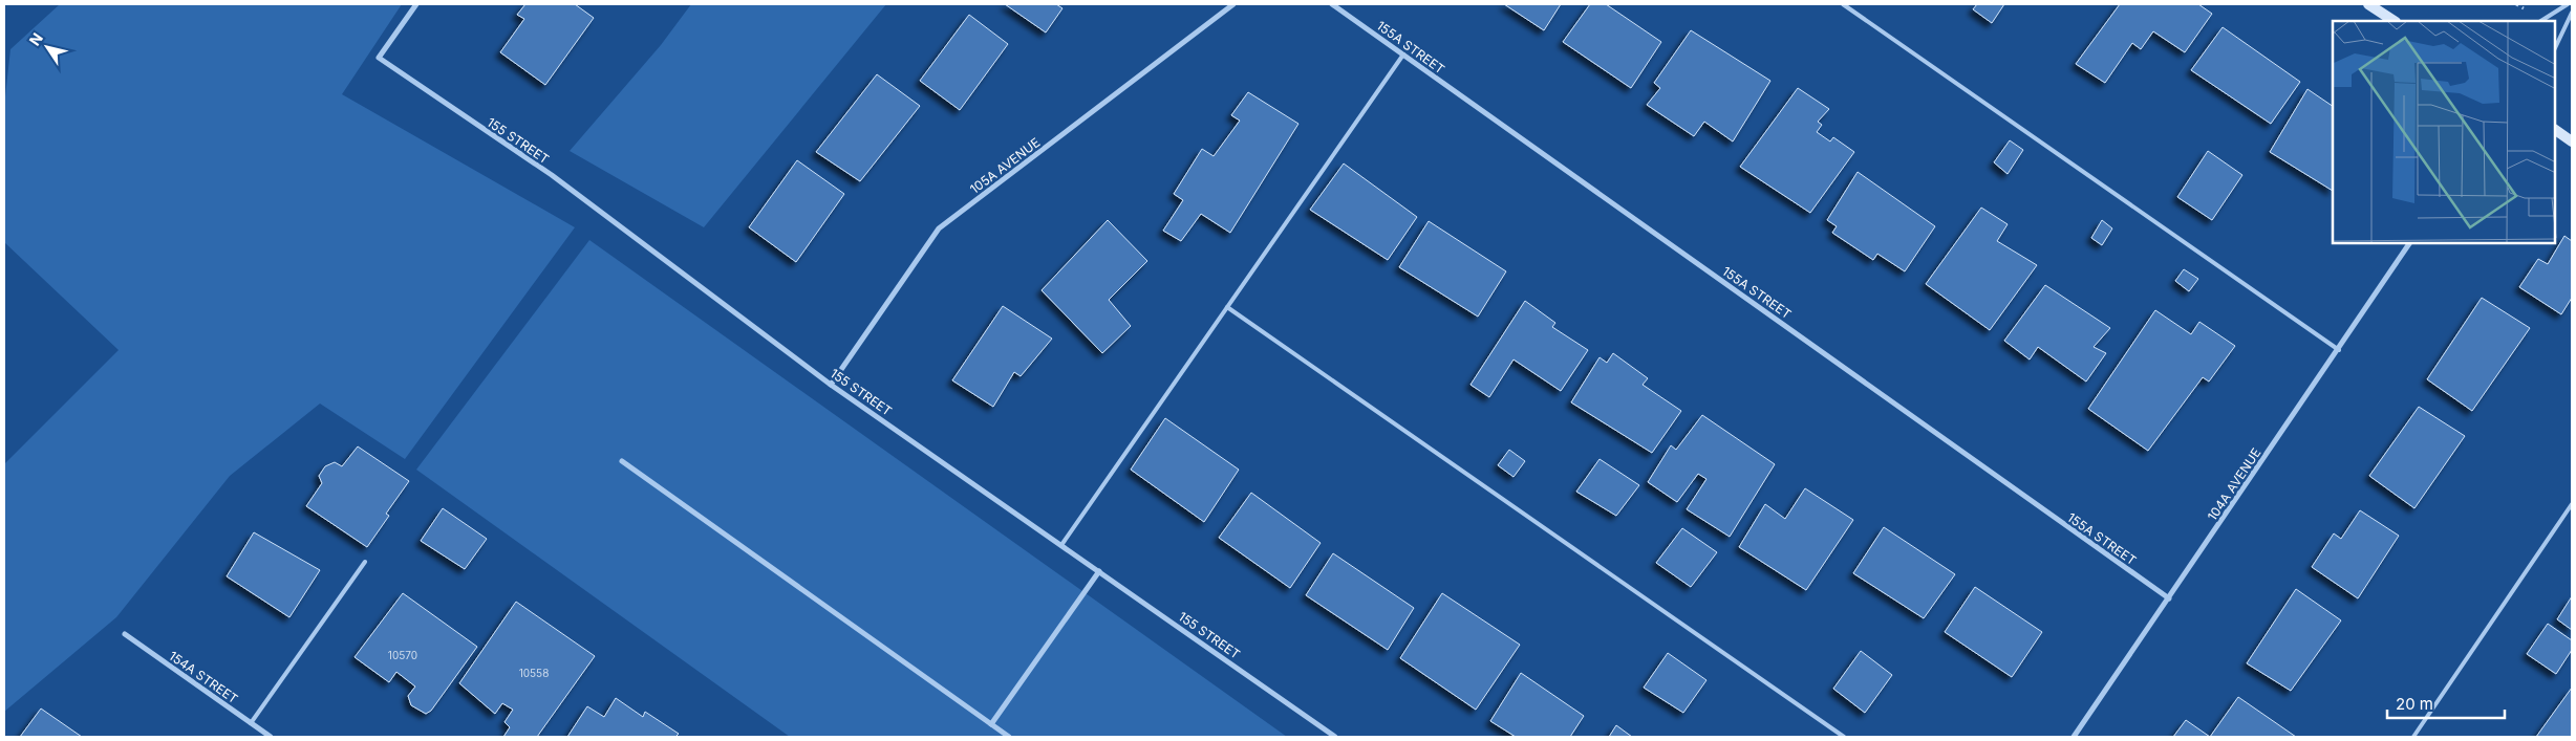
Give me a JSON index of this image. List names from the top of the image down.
{
  "streets": {
    "street": [
      "155A STREET",
      "155 STREET",
      "105A AVENUE",
      "104A AVENUE",
      "154A STREET"
    ]
  },
  "crossings": [
    ["155A STREET", "104A AVENUE"],
    ["155 STREET", "105A AVENUE"]
  ],
  "house_numbers": ["10570", "10558"],
  "scale_bar": "20 m",
  "north": "top left"
}
